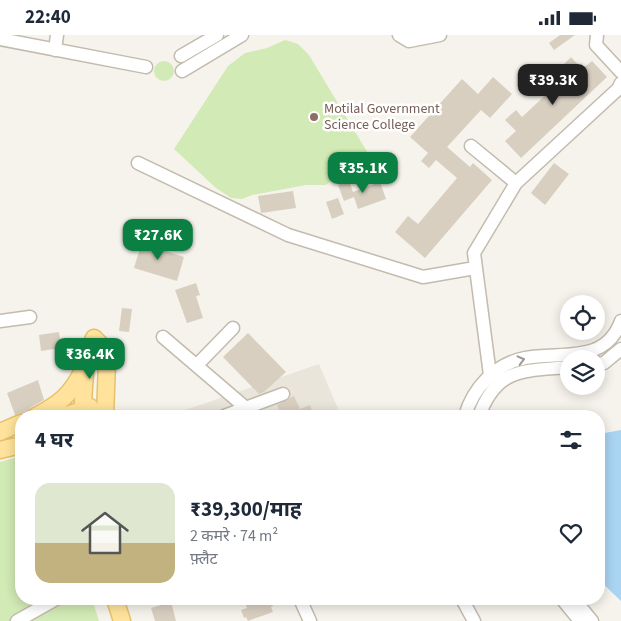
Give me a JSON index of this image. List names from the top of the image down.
{
  "places": ["Motilal Government Science College"],
  "page": {
    "status": "22:40",
    "price": [
      "₹39.3K",
      "₹35.1K",
      "₹27.6K",
      "₹36.4K"
    ],
    "heading": "4 घर",
    "list": [
      {
        "name": "₹39,300/माह",
        "note": "2 कमरे · 74 m² · फ़्लैट"
      }
    ]
  }
}
